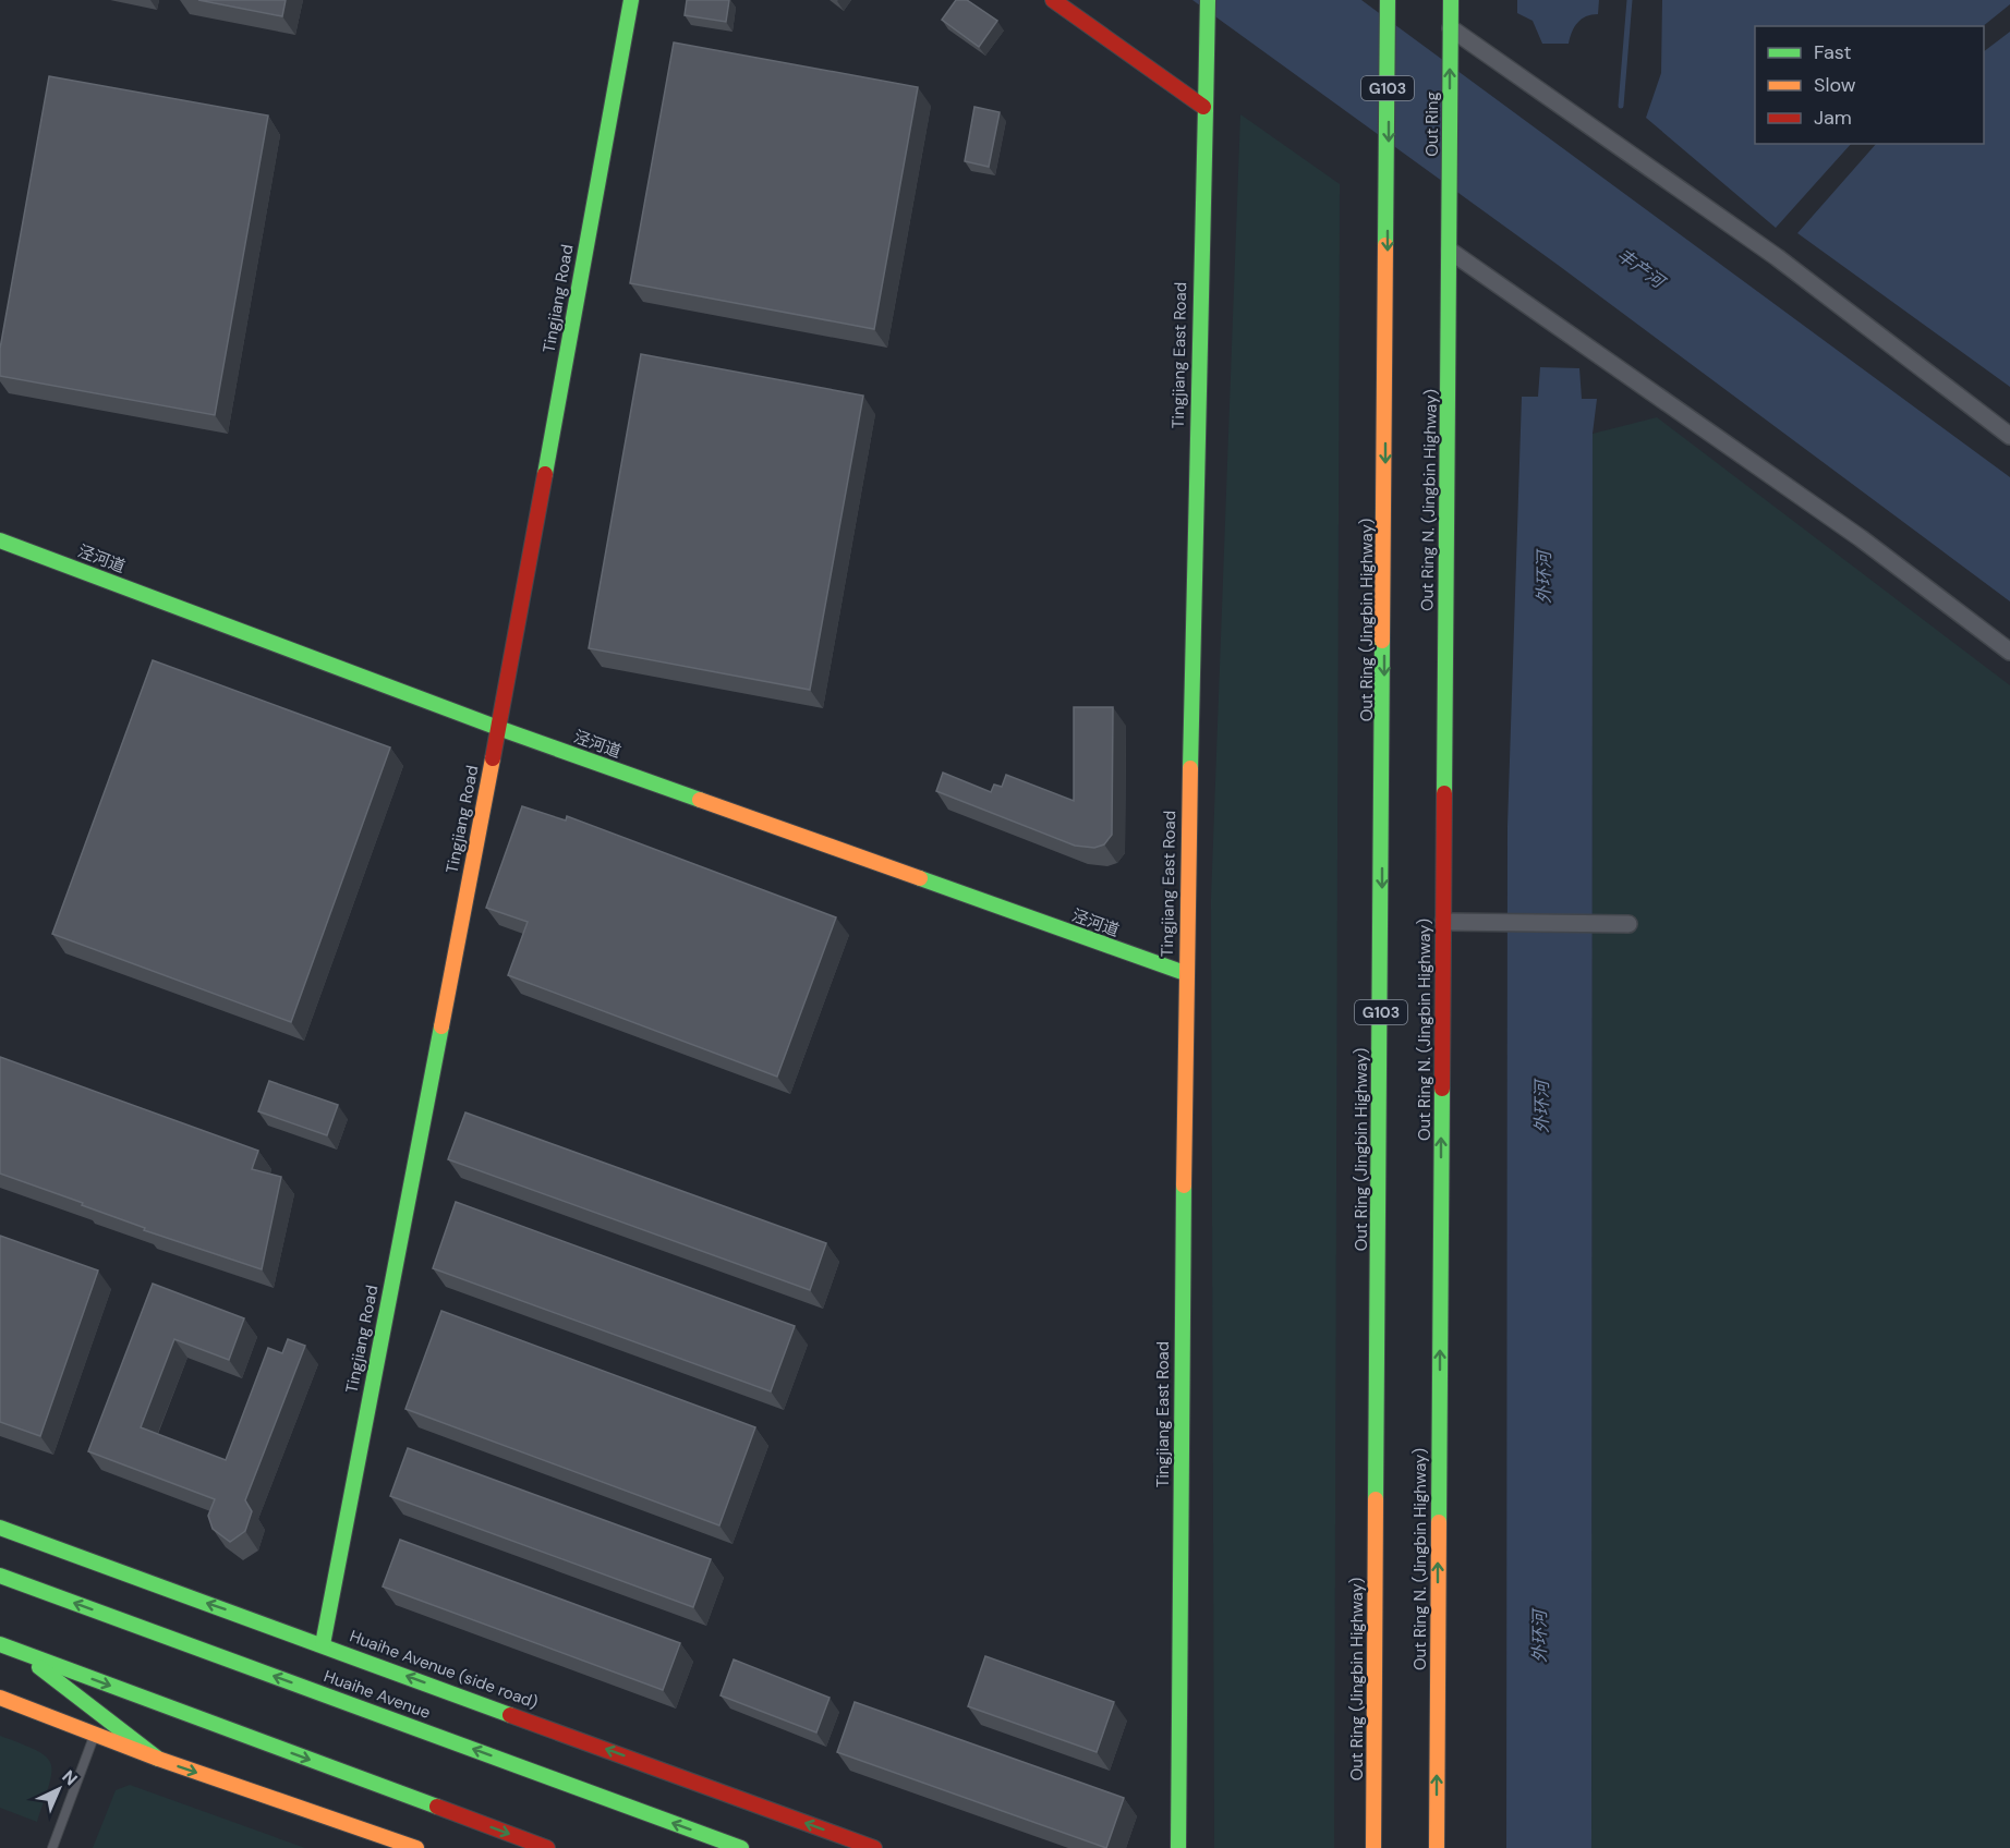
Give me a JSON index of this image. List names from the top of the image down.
{
  "streets": {
    "main road": [
      "G103",
      "Out Ring",
      "Tingjiang Road",
      "Tingjiang East Road",
      "Out Ring N. (Jingbin Highway)",
      "泾河道",
      "Out Ring (Jingbin Highway)",
      "Huaihe Avenue (side road)",
      "Huaihe Avenue"
    ]
  },
  "crossings": [
    ["Out Ring", "Out Ring N. (Jingbin Highway)"],
    ["Tingjiang Road", "泾河道"],
    ["Tingjiang Road", "Huaihe Avenue (side road)"],
    ["Tingjiang East Road", "泾河道"]
  ],
  "one_way": ["Out Ring", "Out Ring N. (Jingbin Highway)", "Out Ring (Jingbin Highway)"],
  "water": ["丰产河", "外环河"],
  "legend": ["Fast", "Slow", "Jam"],
  "north": "top right"
}
